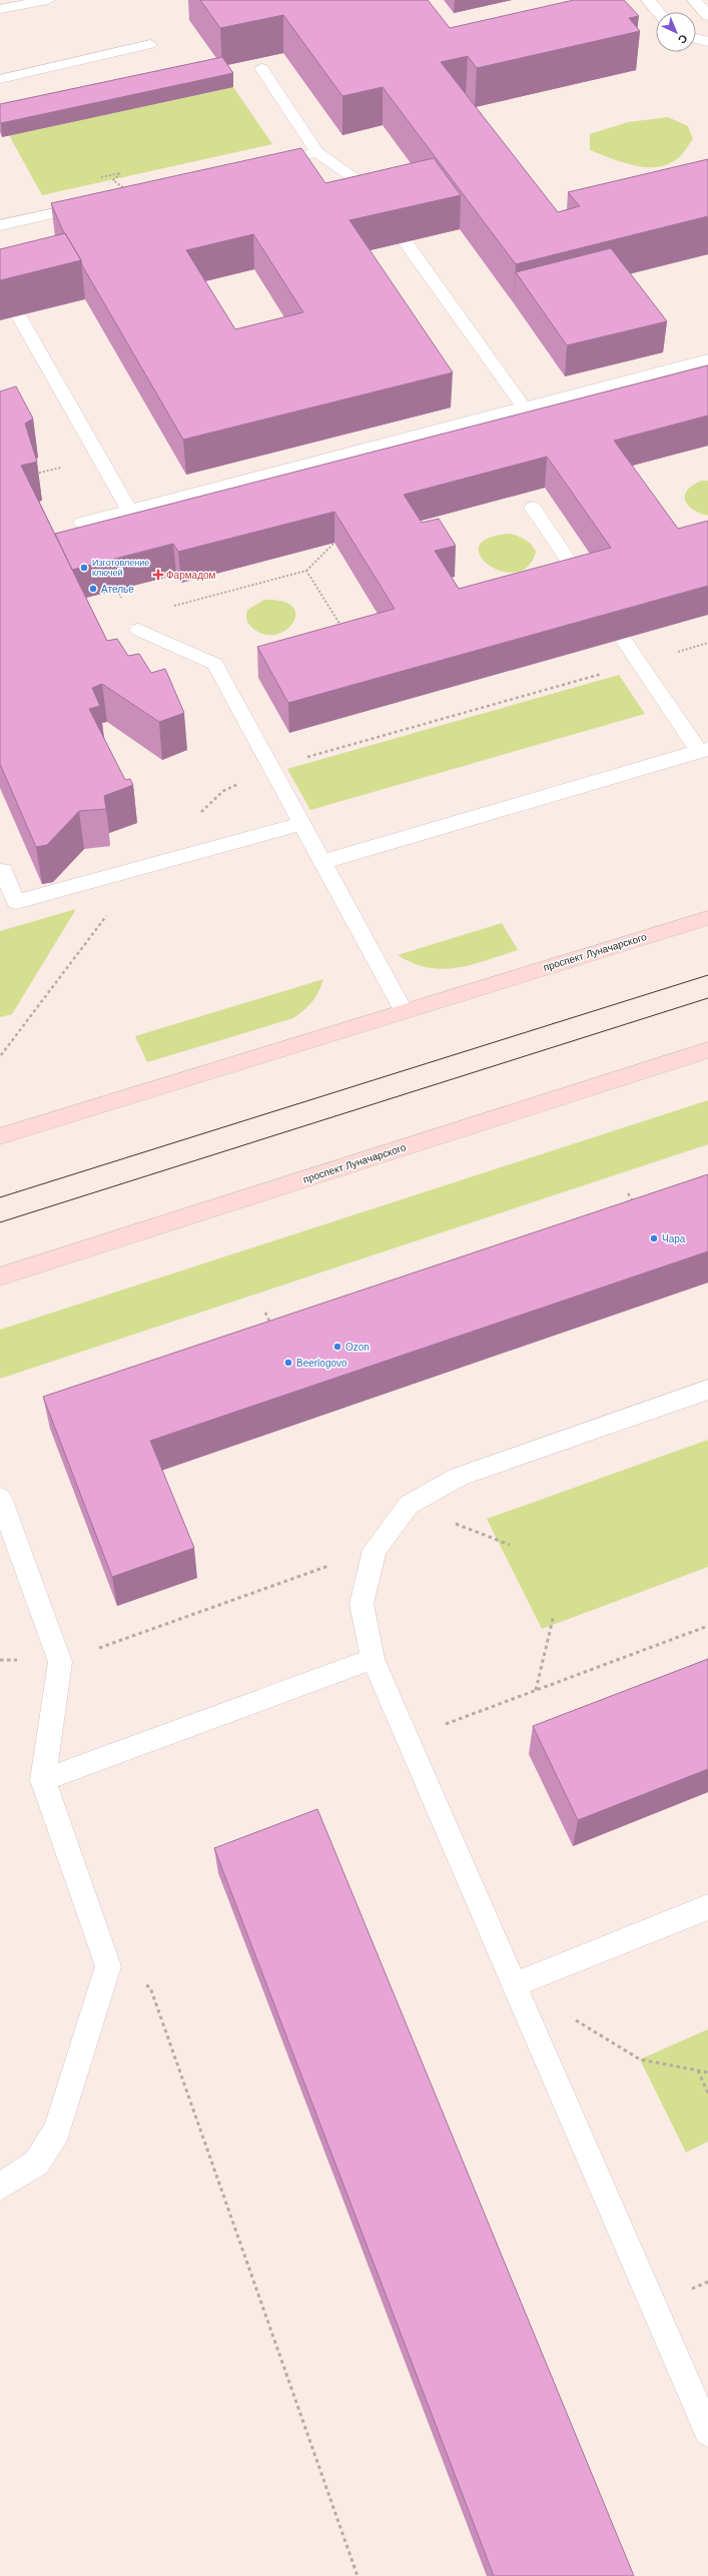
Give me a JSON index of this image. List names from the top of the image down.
{
  "streets": {
    "main road": ["проспект Луначарского"]
  },
  "places": {
    "other": [
      "Изготовление ключей",
      "Ателье",
      "Чара",
      "Ozon",
      "Beerlogovo"
    ],
    "health": ["Фармадом"]
  },
  "north": "bottom right"
}
